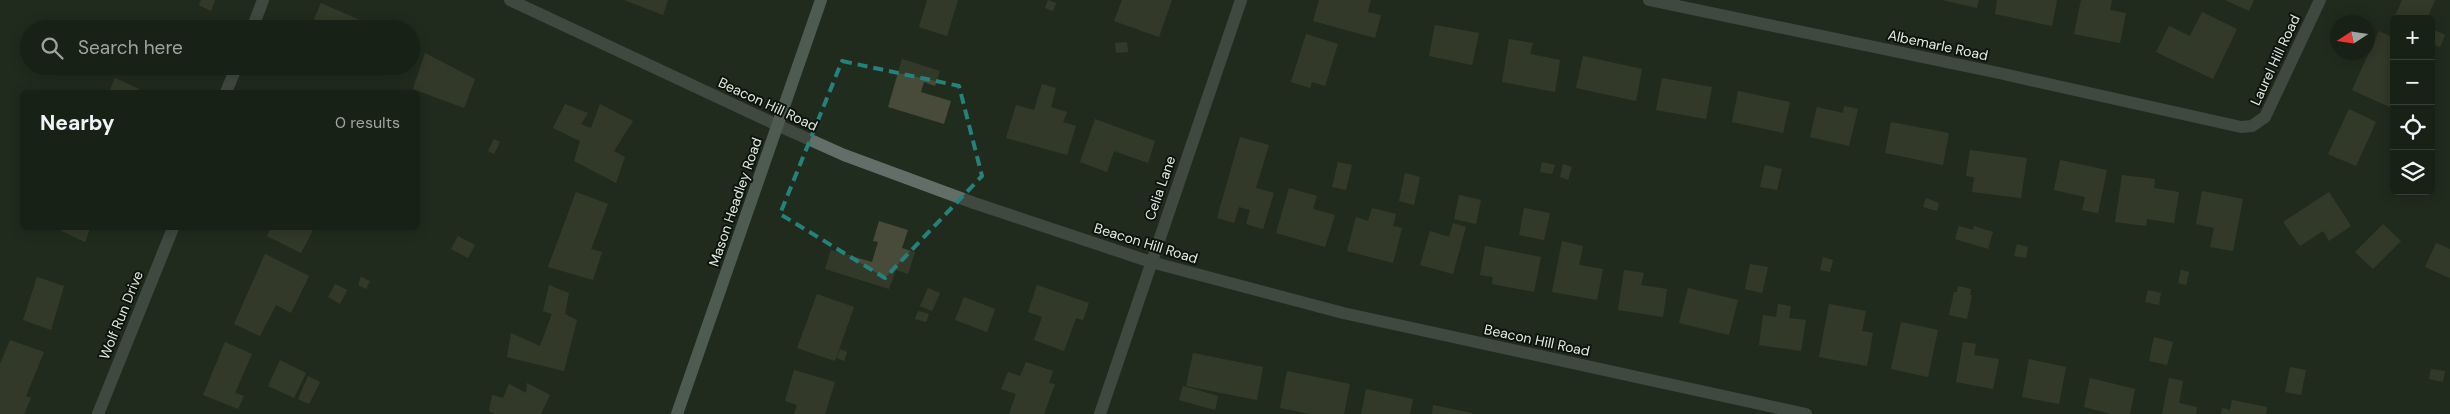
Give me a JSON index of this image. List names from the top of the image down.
{
  "streets": {
    "main road": ["Mason Headley Road"],
    "street": [
      "Albemarle Road",
      "Laurel Hill Road",
      "Beacon Hill Road",
      "Celia Lane",
      "Wolf Run Drive"
    ]
  },
  "crossings": [
    ["Albemarle Road", "Laurel Hill Road"],
    ["Beacon Hill Road", "Celia Lane"],
    ["Beacon Hill Road", "Mason Headley Road"]
  ],
  "north": "left",
  "page": {
    "map_buttons": ["+", "−"],
    "search": "Search here",
    "heading": ["Nearby", "0 results"]
  }
}
